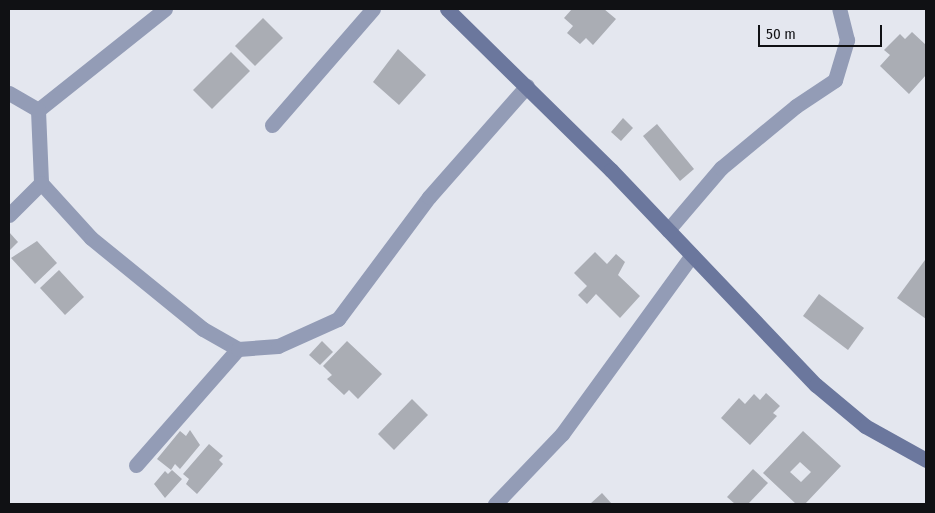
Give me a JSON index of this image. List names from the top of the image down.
{
  "scale_bar": "50 m"
}
